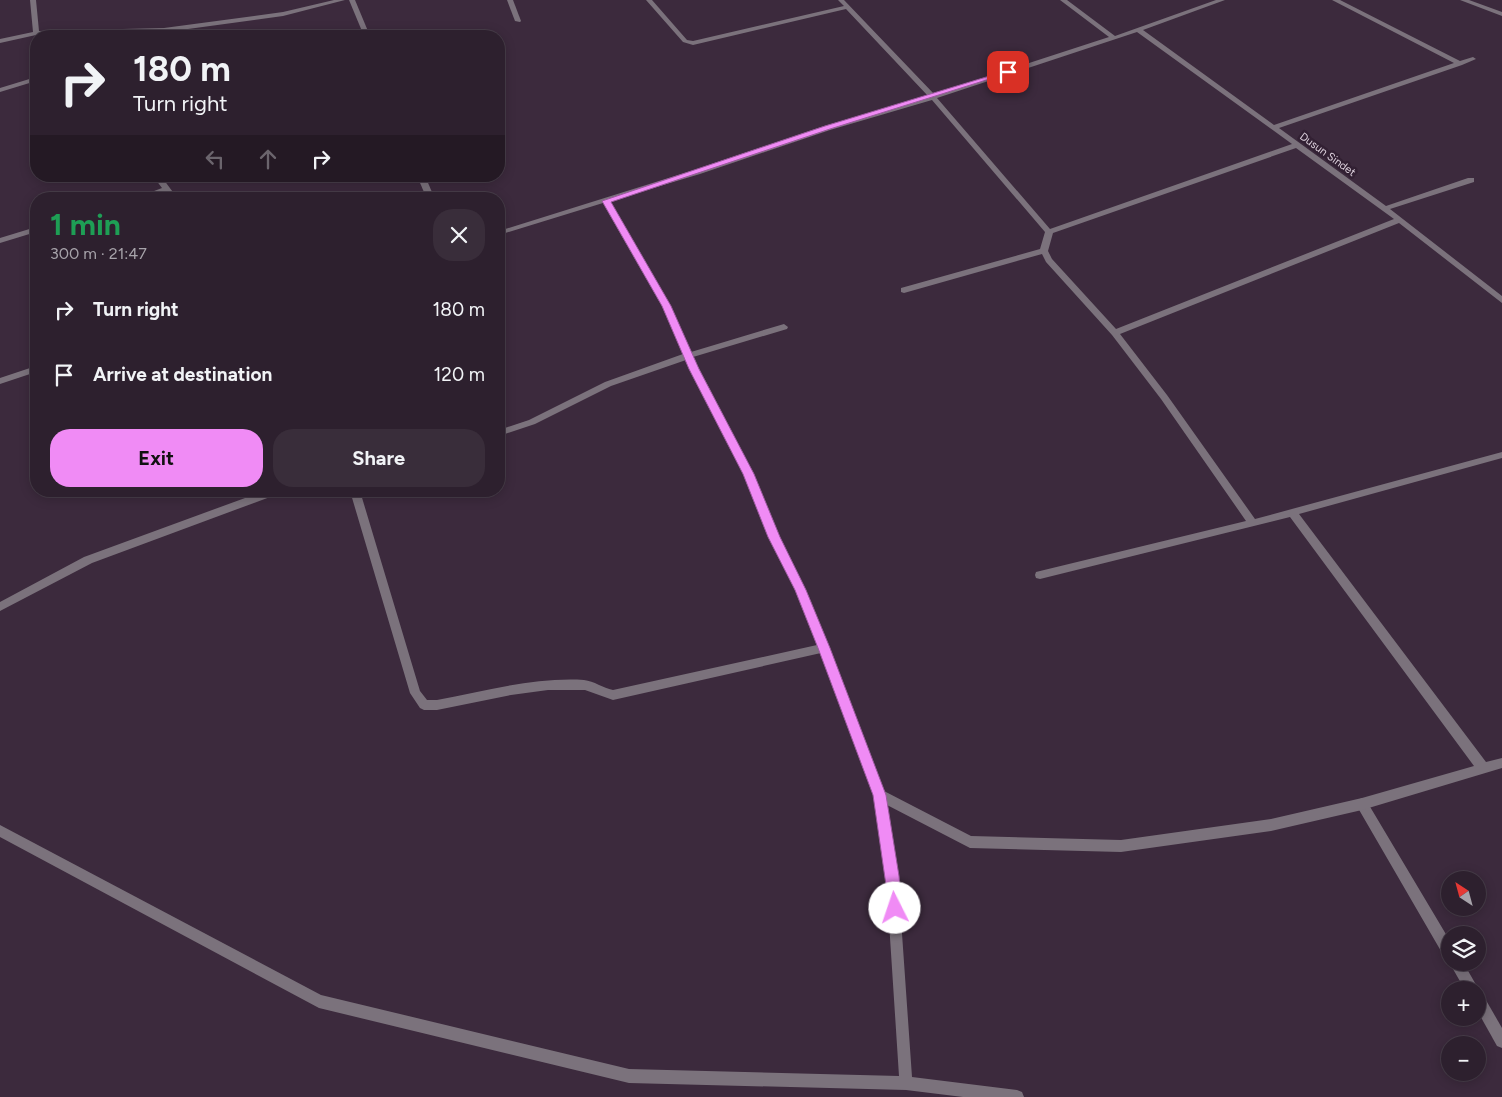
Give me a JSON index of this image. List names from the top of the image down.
{
  "streets": {
    "street": ["Dusun Sindet"]
  },
  "north": "top left",
  "page": {
    "turn": ["180 m", "Turn right"],
    "heading": ["1 min", "300 m · 21:47"],
    "list": [
      {
        "name": "Turn right",
        "value": "180 m"
      },
      {
        "name": "Arrive at destination",
        "value": "120 m"
      }
    ],
    "buttons": ["Exit", "Share"],
    "map_buttons": ["+", "−"]
  }
}
